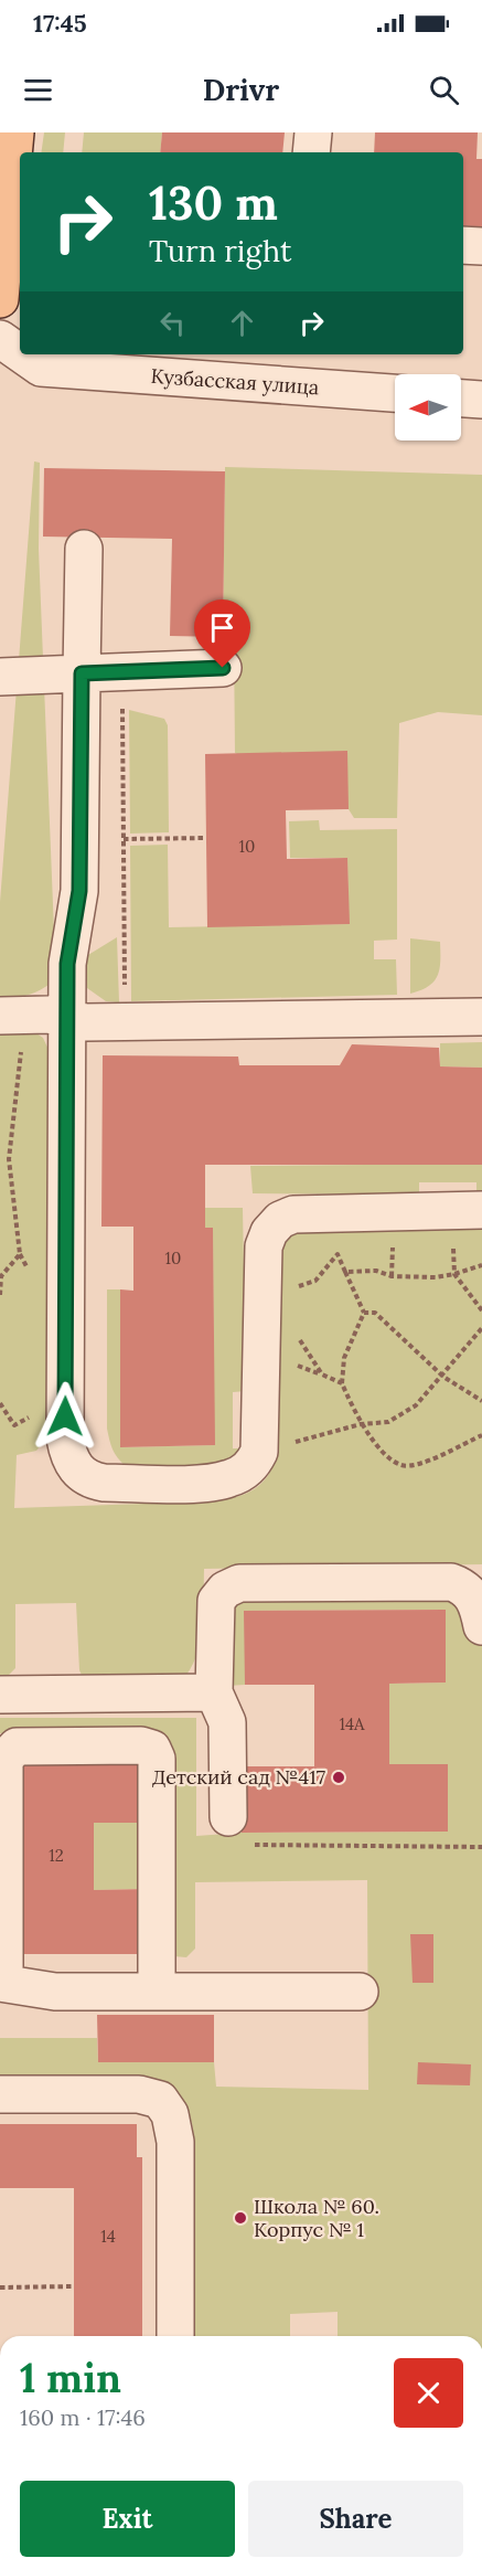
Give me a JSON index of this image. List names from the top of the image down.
{
  "streets": {
    "street": ["Кузбасская улица"]
  },
  "places": ["Детский сад №417", "Школа № 60. Корпус № 1"],
  "house_numbers": [
    "10",
    "10",
    "14А",
    "12",
    "14"
  ],
  "north": "left",
  "page": {
    "status": "17:45",
    "header": "Drivr",
    "turn": ["130 m", "Turn right"],
    "heading": ["1 min", "160 m · 17:46"],
    "buttons": ["Exit", "Share"]
  }
}
